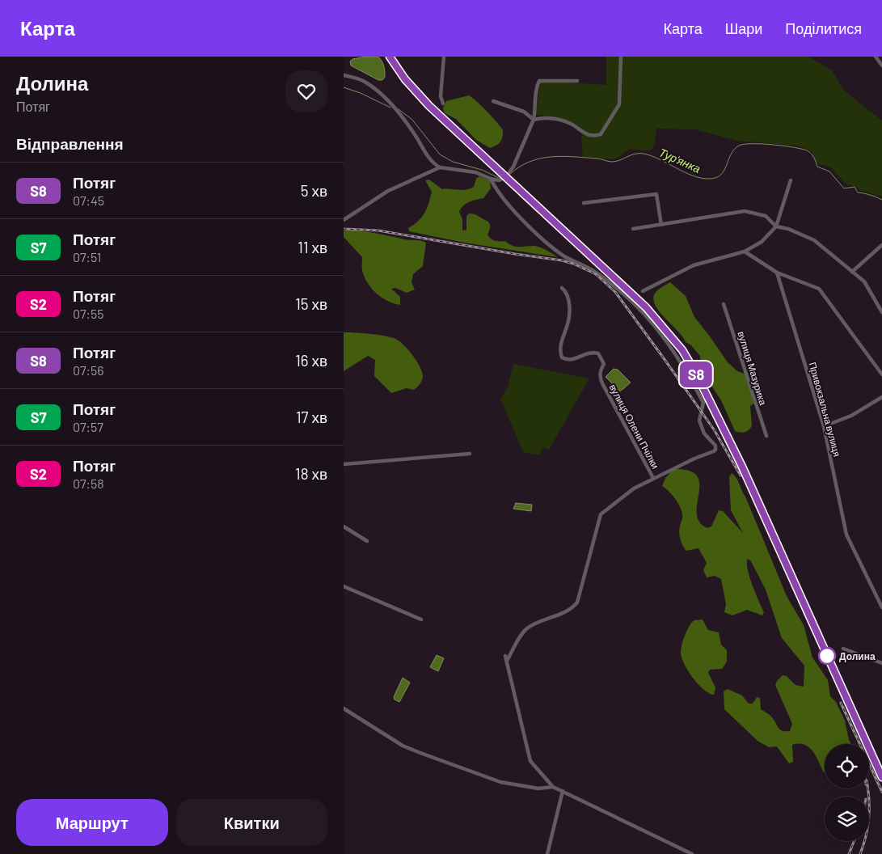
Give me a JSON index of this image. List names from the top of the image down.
{
  "streets": {
    "street": ["вулиця Мазурика", "Привокзальна вулиця", "вулиця Олени Пчілки"]
  },
  "water": ["Тур'янка"],
  "places": ["Долина"],
  "page": {
    "header": "Карта",
    "nav": ["Карта", "Шари", "Поділитися"],
    "heading": [
      ["Долина", "Потяг"],
      "Відправлення"
    ],
    "on_map": "S8",
    "list": [
      {
        "mark": "S8",
        "name": "Потяг",
        "note": "07:45",
        "value": "5 хв"
      },
      {
        "mark": "S7",
        "name": "Потяг",
        "note": "07:51",
        "value": "11 хв"
      },
      {
        "mark": "S2",
        "name": "Потяг",
        "note": "07:55",
        "value": "15 хв"
      },
      {
        "mark": "S8",
        "name": "Потяг",
        "note": "07:56",
        "value": "16 хв"
      },
      {
        "mark": "S7",
        "name": "Потяг",
        "note": "07:57",
        "value": "17 хв"
      },
      {
        "mark": "S2",
        "name": "Потяг",
        "note": "07:58",
        "value": "18 хв"
      }
    ],
    "buttons": ["Маршрут", "Квитки"]
  }
}
